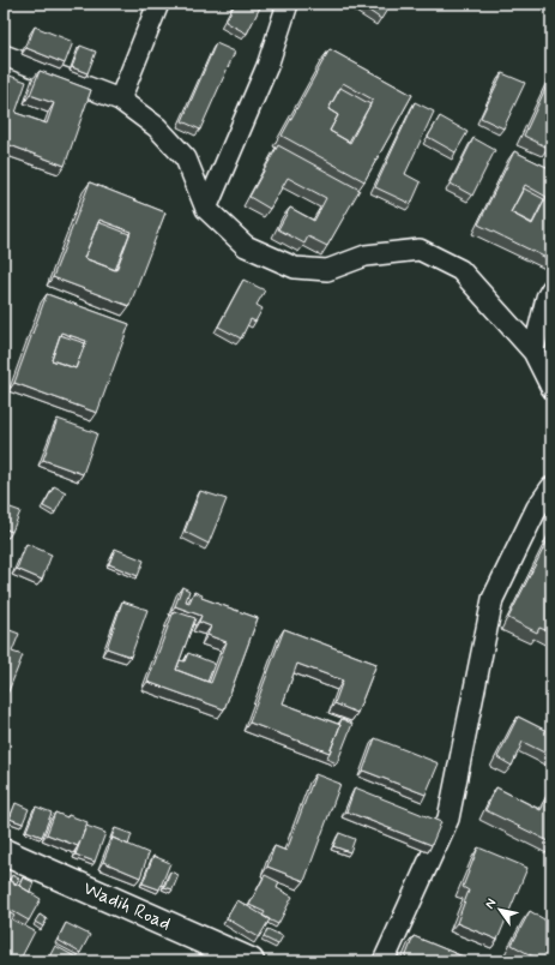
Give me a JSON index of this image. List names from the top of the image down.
{
  "streets": {
    "street": ["Wadih Road"]
  },
  "north": "top left"
}
